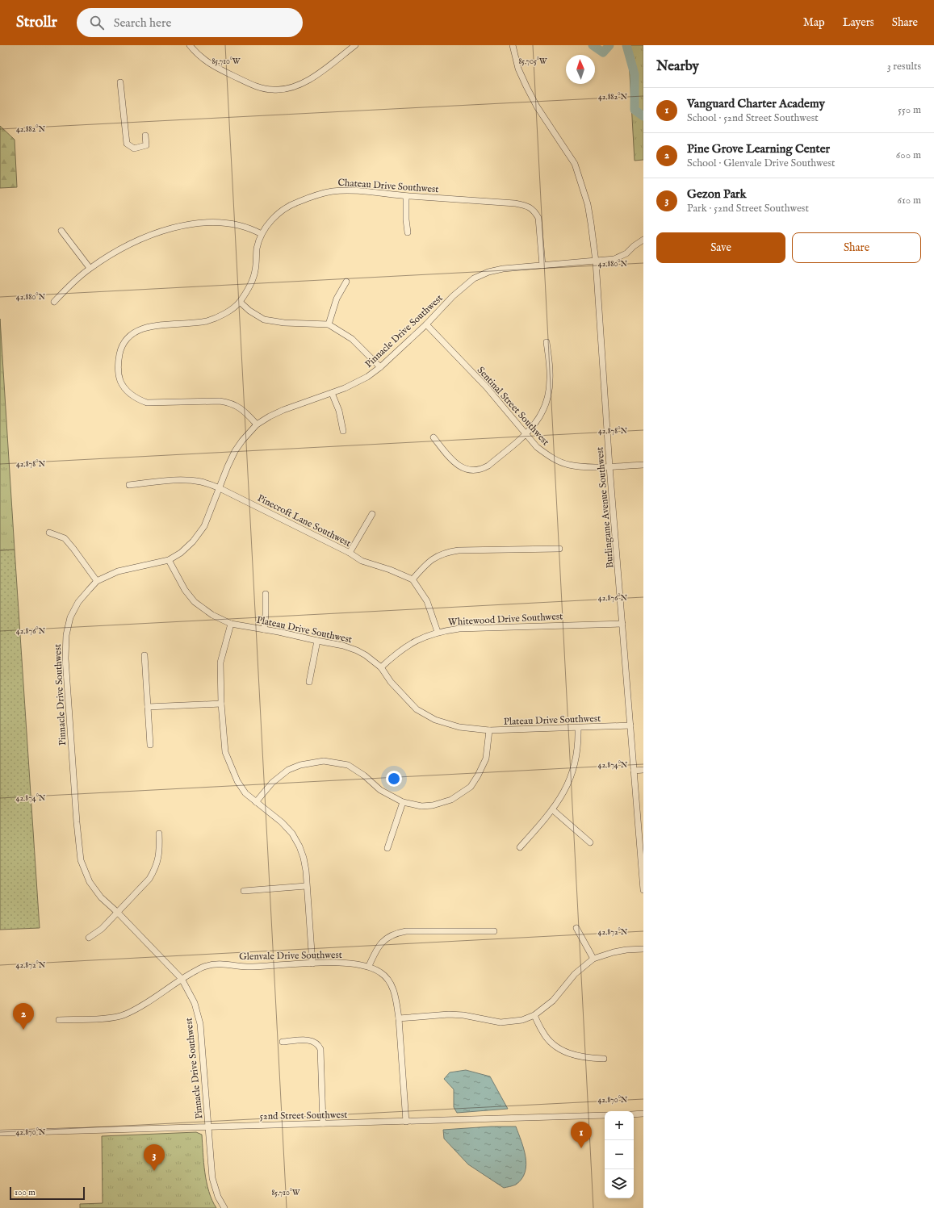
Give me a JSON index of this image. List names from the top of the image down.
{
  "streets": {
    "street": [
      "Chateau Drive Southwest",
      "Pinnacle Drive Southwest",
      "Sentinal Street Southwest",
      "Burlingame Avenue Southwest",
      "Pinecroft Lane Southwest",
      "Whitewood Drive Southwest",
      "Plateau Drive Southwest",
      "Glenvale Drive Southwest",
      "52nd Street Southwest"
    ]
  },
  "crossings": [
    ["Chateau Drive Southwest", "Pinnacle Drive Southwest"],
    ["Pinnacle Drive Southwest", "Sentinal Street Southwest"],
    ["Pinnacle Drive Southwest", "Burlingame Avenue Southwest"],
    ["Pinnacle Drive Southwest", "Pinecroft Lane Southwest"],
    ["Pinnacle Drive Southwest", "Plateau Drive Southwest"],
    ["Pinnacle Drive Southwest", "Glenvale Drive Southwest"],
    ["Pinnacle Drive Southwest", "52nd Street Southwest"],
    ["Sentinal Street Southwest", "Burlingame Avenue Southwest"],
    ["Burlingame Avenue Southwest", "Whitewood Drive Southwest"],
    ["Burlingame Avenue Southwest", "Plateau Drive Southwest"],
    ["Whitewood Drive Southwest", "Plateau Drive Southwest"],
    ["Glenvale Drive Southwest", "52nd Street Southwest"]
  ],
  "scale_bar": "100 m",
  "north": "top",
  "page": {
    "header": "Strollr",
    "search": "Search here",
    "nav": ["Map", "Layers", "Share"],
    "heading": ["Nearby", "3 results"],
    "list": [
      {
        "mark": "1",
        "name": "Vanguard Charter Academy",
        "note": "School · 52nd Street Southwest",
        "value": "550 m"
      },
      {
        "mark": "2",
        "name": "Pine Grove Learning Center",
        "note": "School · Glenvale Drive Southwest",
        "value": "600 m"
      },
      {
        "mark": "3",
        "name": "Gezon Park",
        "note": "Park · 52nd Street Southwest",
        "value": "610 m"
      }
    ],
    "buttons": ["Save", "Share"],
    "pins": ["2", "1", "3"],
    "map_buttons": ["+", "−"],
    "scale": "100 m"
  },
  "coordinates": [
    "85.710°W",
    "85.705°W",
    "42.882°N",
    "42.880°N",
    "42.878°N",
    "42.876°N",
    "42.874°N",
    "42.872°N",
    "42.870°N"
  ]
}
